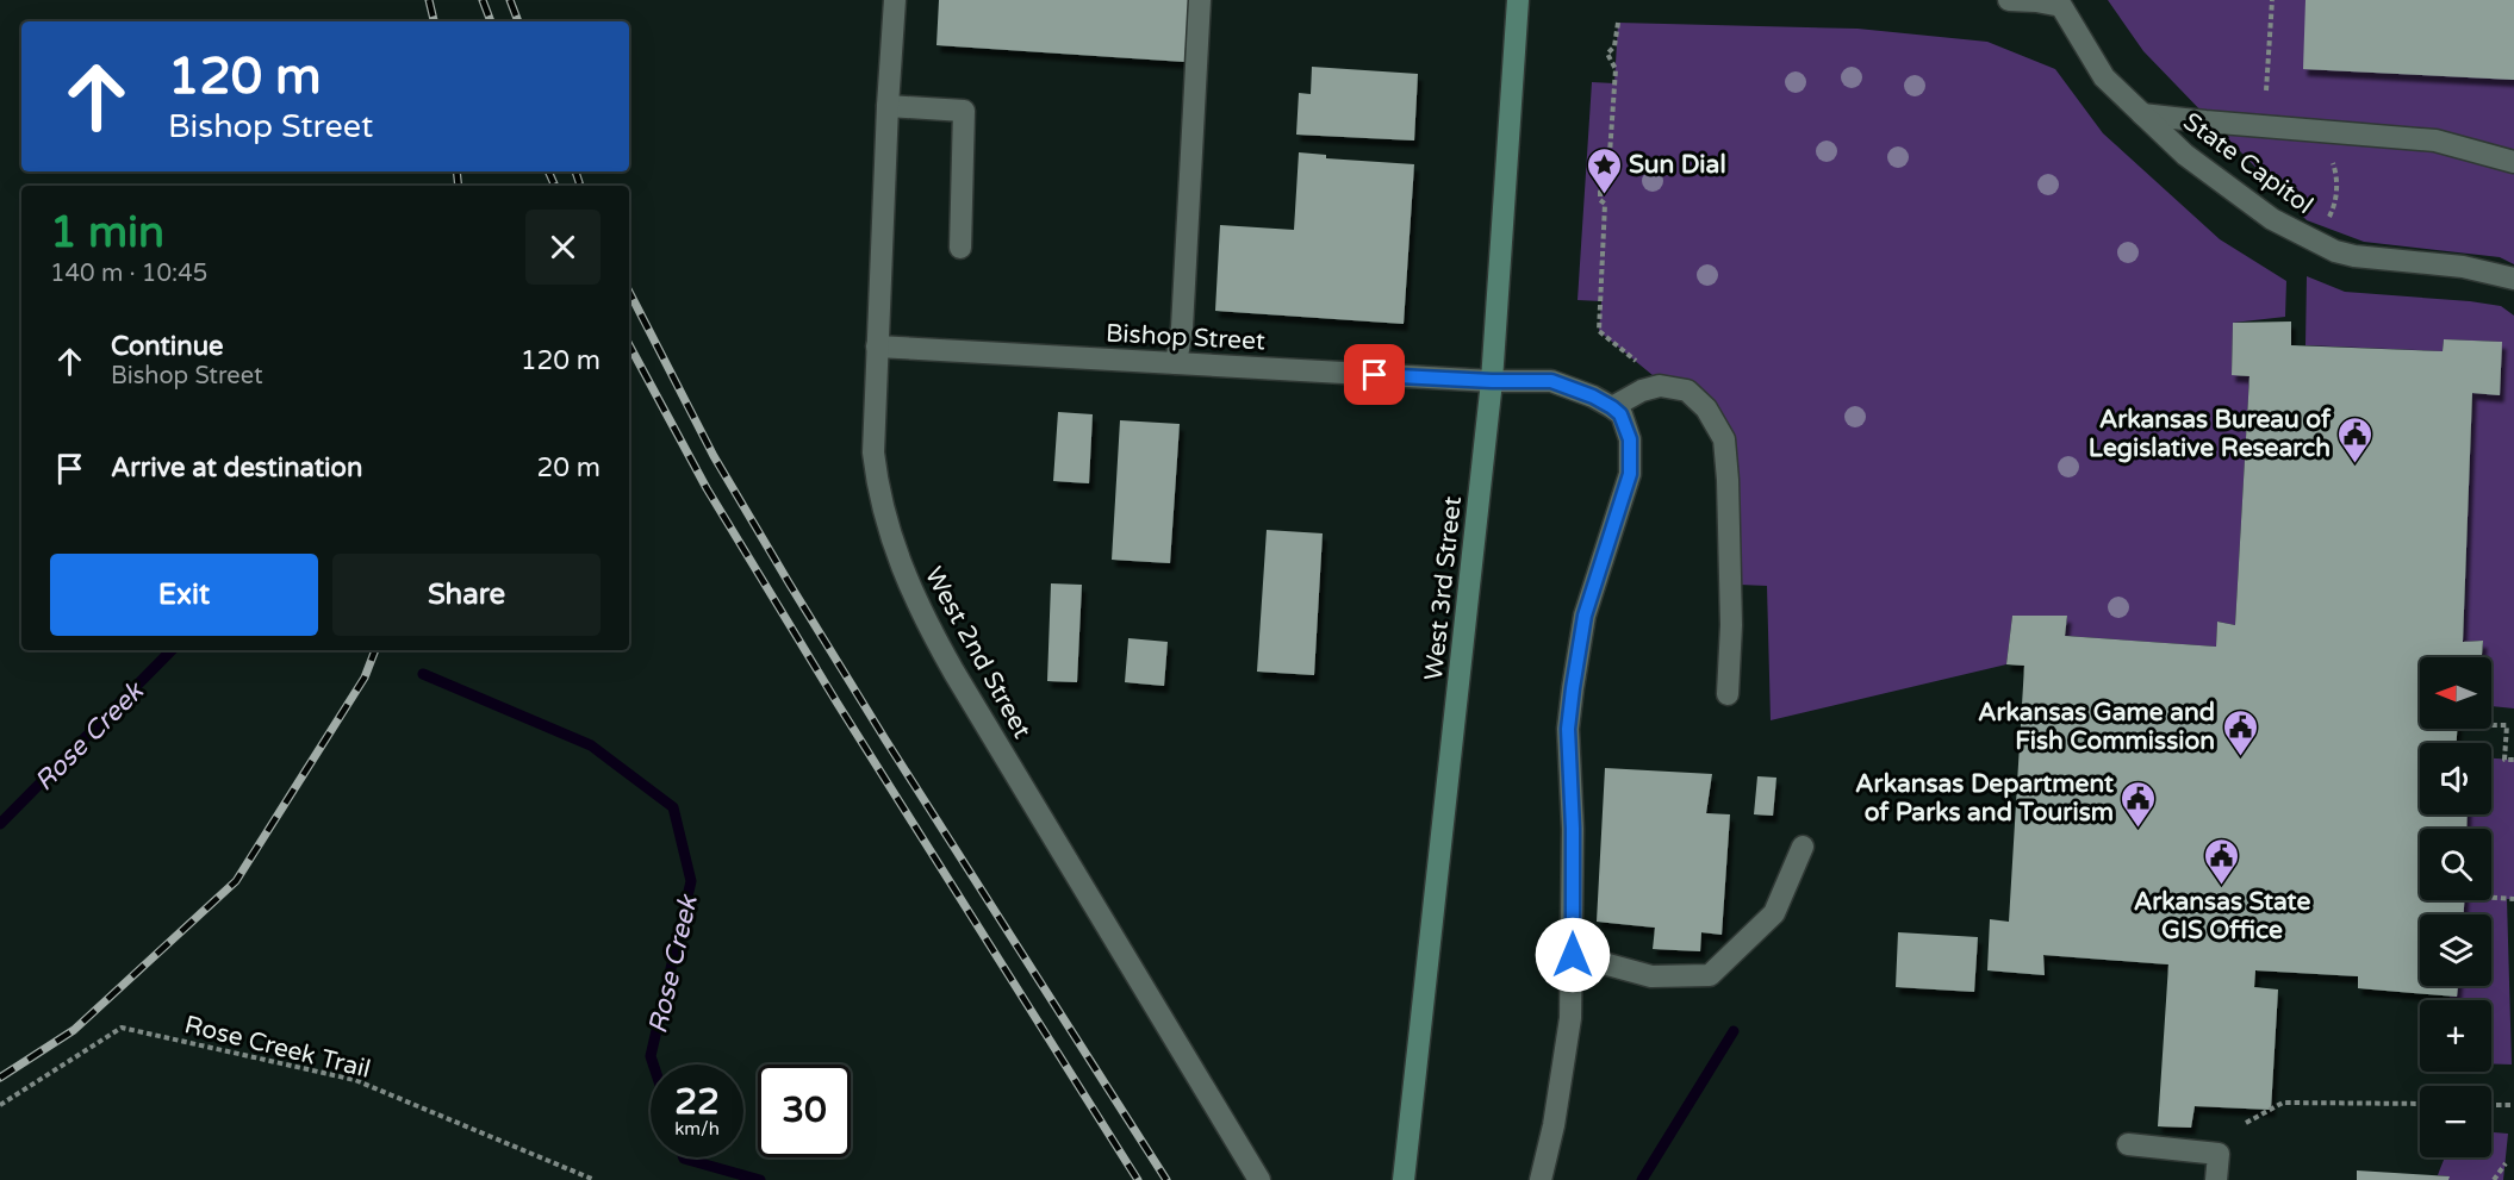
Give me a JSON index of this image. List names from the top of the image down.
{
  "streets": {
    "main road": ["West 3rd Street"],
    "street": ["State Capitol", "Bishop Street", "West 2nd Street"],
    "path": ["Rose Creek Trail"]
  },
  "crossings": [
    ["Bishop Street", "West 3rd Street"],
    ["Bishop Street", "West 2nd Street"]
  ],
  "water": ["Rose Creek"],
  "places": {
    "place": ["Sun Dial"],
    "public building": [
      "Arkansas Bureau of Legislative Research",
      "Arkansas Game and Fish Commission",
      "Arkansas Department of Parks and Tourism",
      "Arkansas State GIS Office"
    ]
  },
  "north": "left",
  "page": {
    "turn": ["120 m", "Bishop Street"],
    "heading": ["1 min", "140 m · 10:45"],
    "list": [
      {
        "name": "Continue",
        "note": "Bishop Street",
        "value": "120 m"
      },
      {
        "name": "Arrive at destination",
        "value": "20 m"
      }
    ],
    "buttons": ["Exit", "Share"],
    "map_buttons": ["+", "−"],
    "speed": "22 km/h",
    "limit": "30"
  }
}
